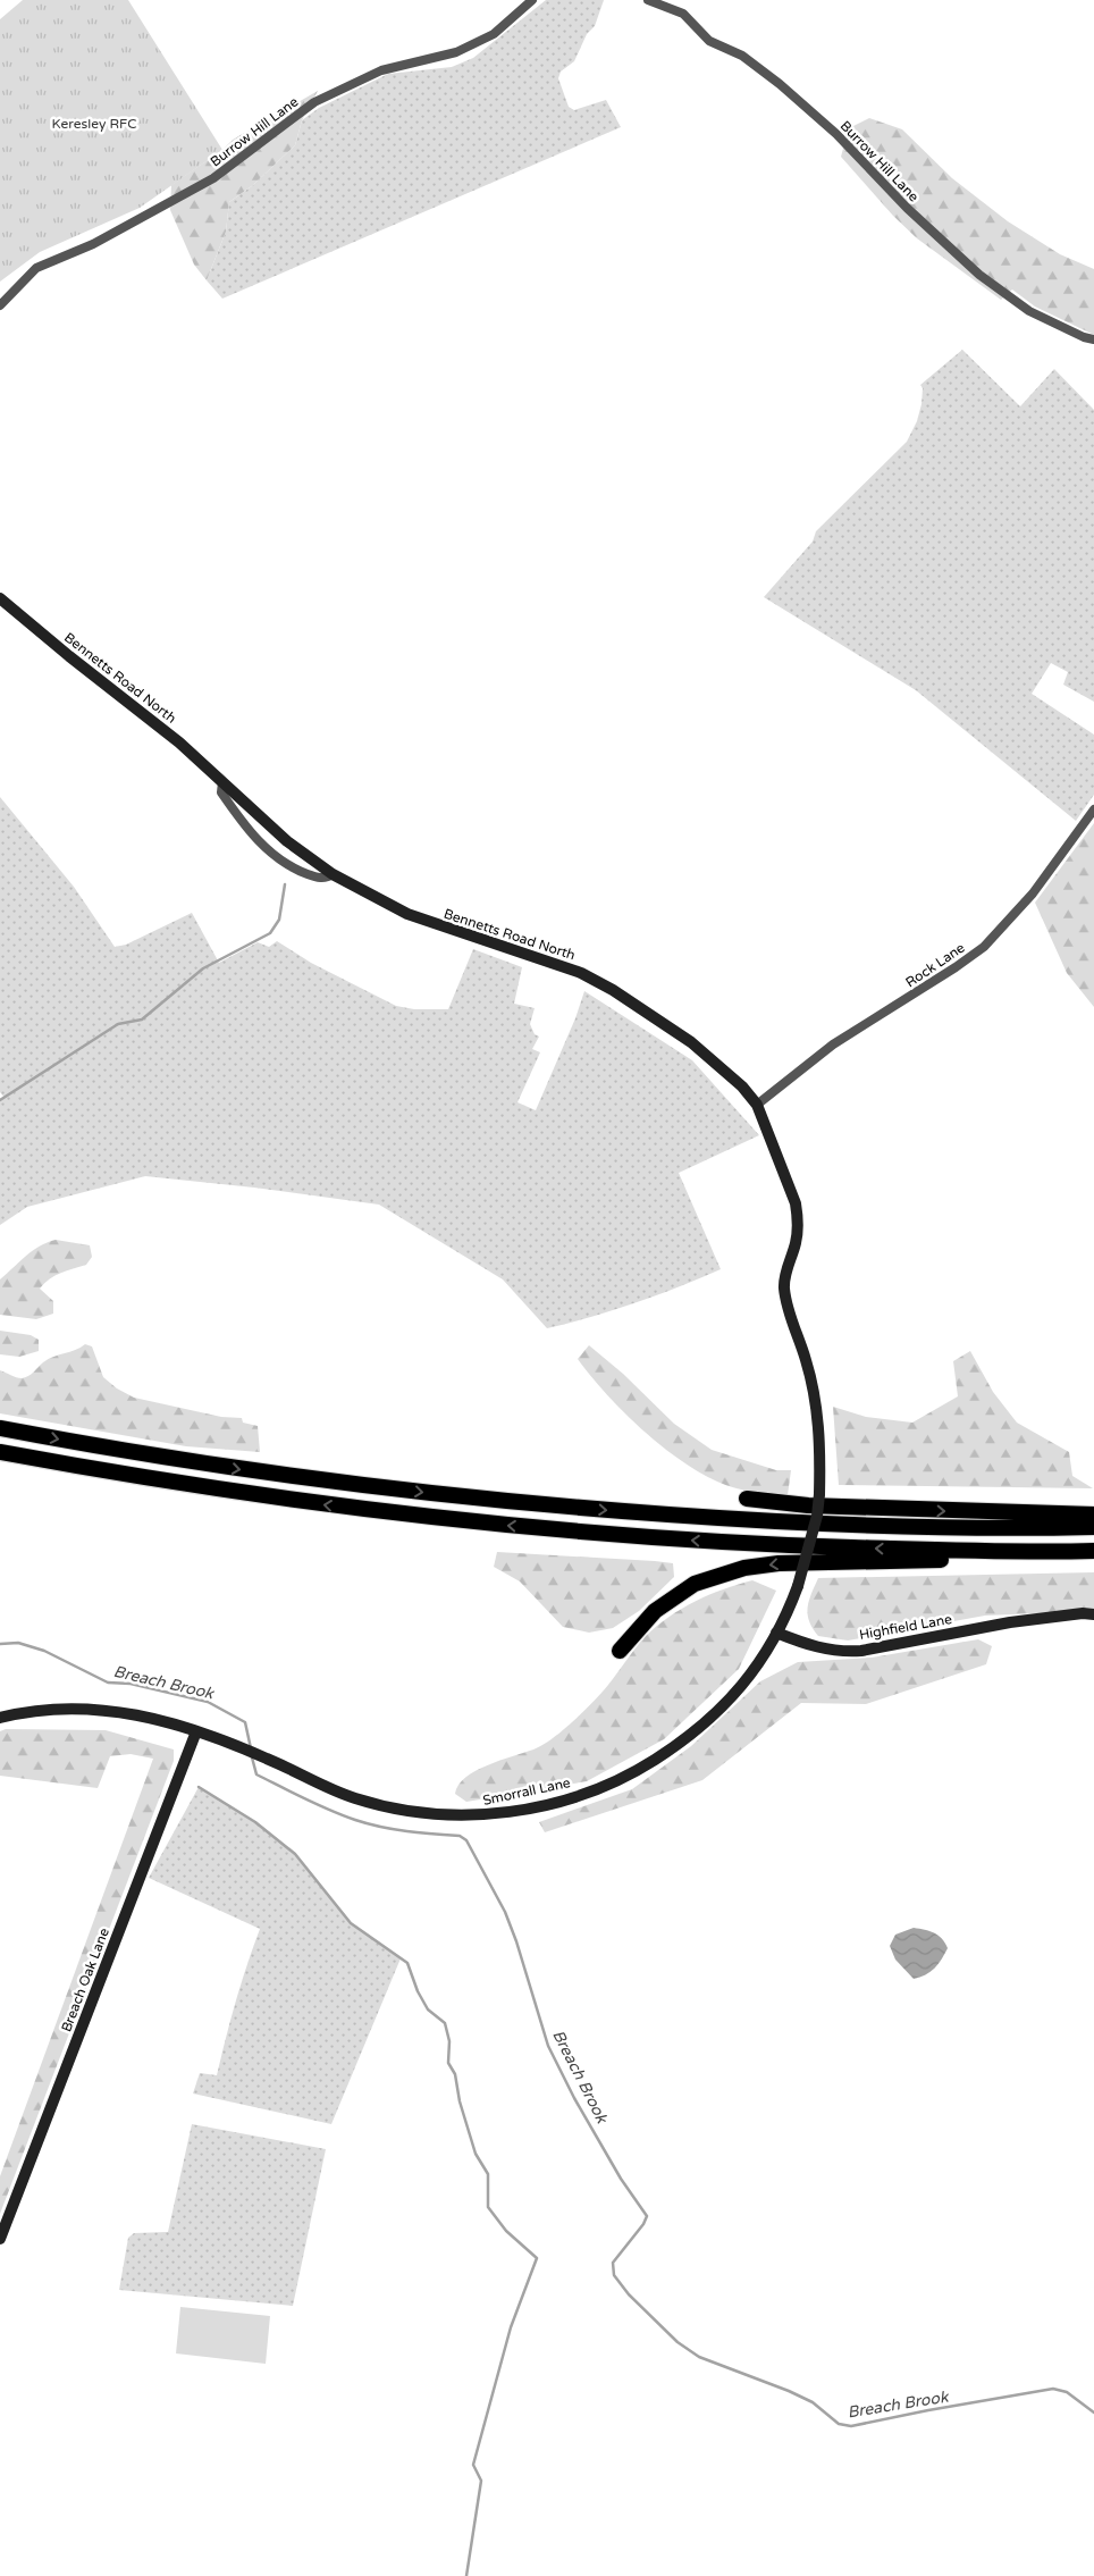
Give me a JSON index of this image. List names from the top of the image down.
{
  "streets": {
    "street": [
      "Burrow Hill Lane",
      "Bennetts Road North",
      "Rock Lane",
      "Highfield Lane",
      "Smorrall Lane",
      "Breach Oak Lane"
    ]
  },
  "crossings": [
    ["Bennetts Road North", "Rock Lane"],
    ["Bennetts Road North", "Highfield Lane"],
    ["Bennetts Road North", "Smorrall Lane"],
    ["Highfield Lane", "Smorrall Lane"],
    ["Smorrall Lane", "Breach Oak Lane"]
  ],
  "water": ["Breach Brook"],
  "parks": ["Keresley RFC"]
}
